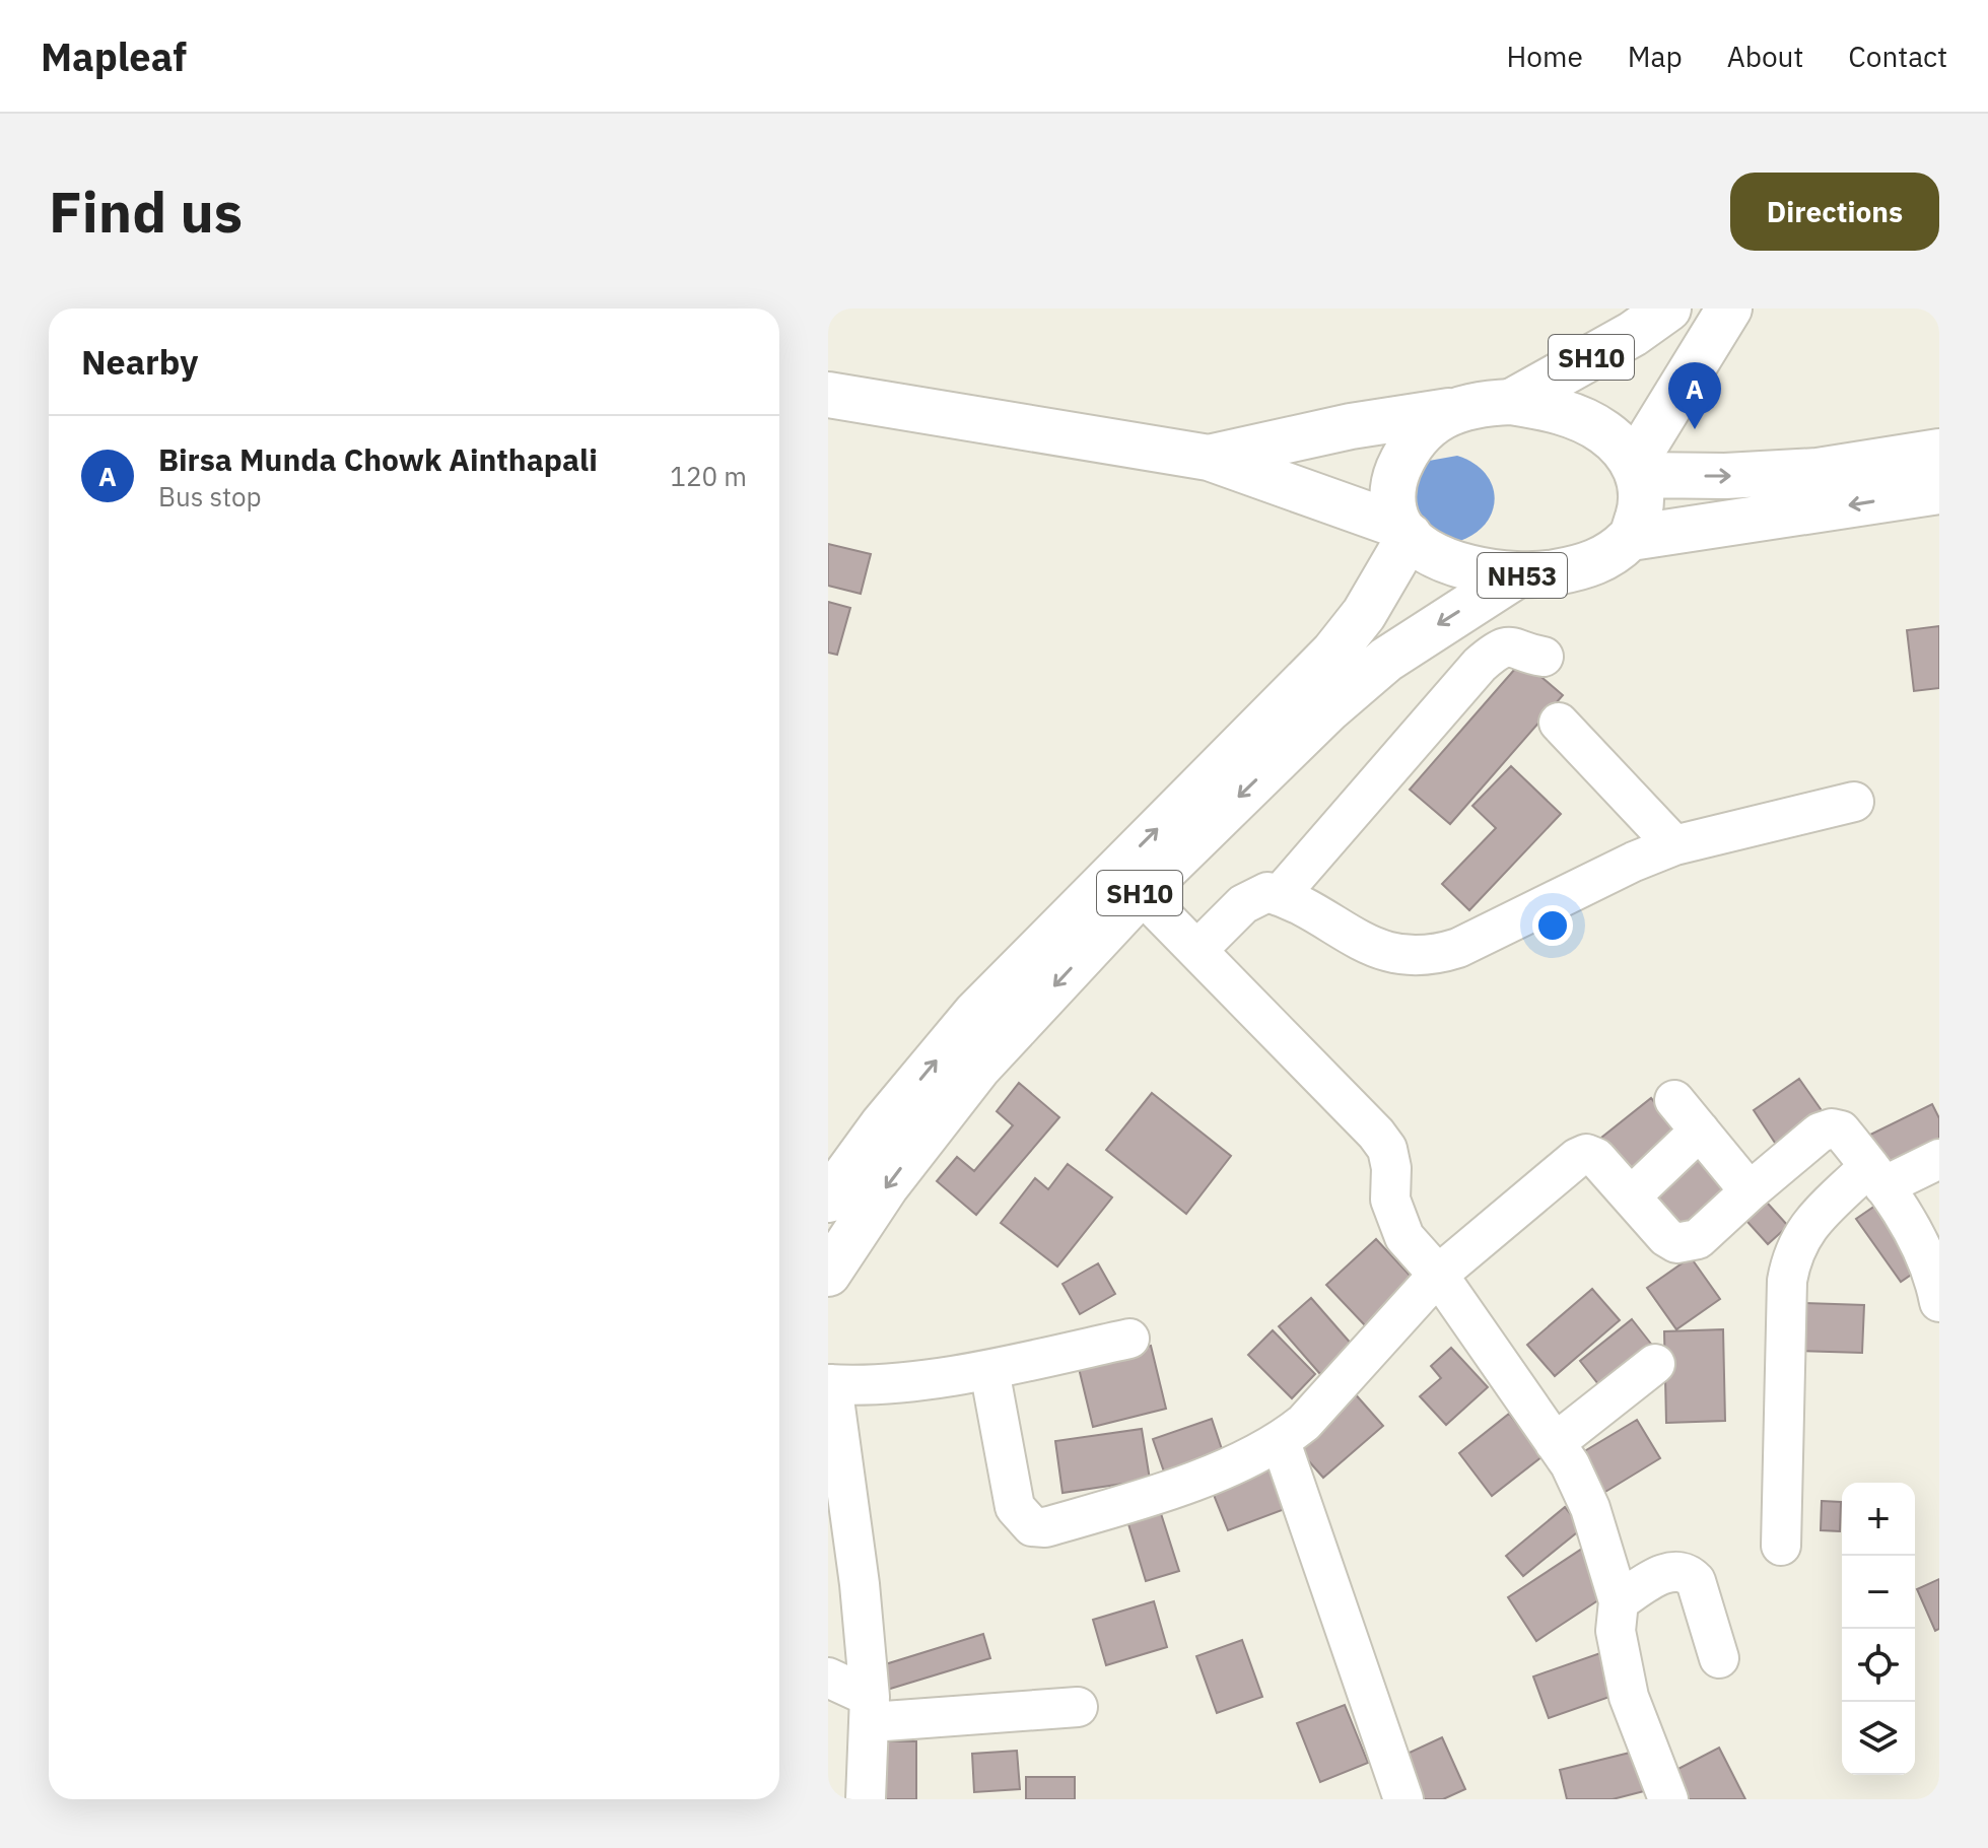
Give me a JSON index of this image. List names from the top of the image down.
{
  "streets": {
    "main road": ["SH10", "NH53"]
  },
  "crossings": [
    ["SH10", "NH53"]
  ],
  "page": {
    "header": "Mapleaf",
    "nav": [
      "Home",
      "Map",
      "About",
      "Contact"
    ],
    "buttons": "Directions",
    "title": "Find us",
    "heading": "Nearby",
    "pins": "A",
    "list": [
      {
        "mark": "A",
        "name": "Birsa Munda Chowk Ainthapali",
        "note": "Bus stop",
        "value": "120 m"
      }
    ],
    "map_buttons": ["+", "−"]
  }
}
